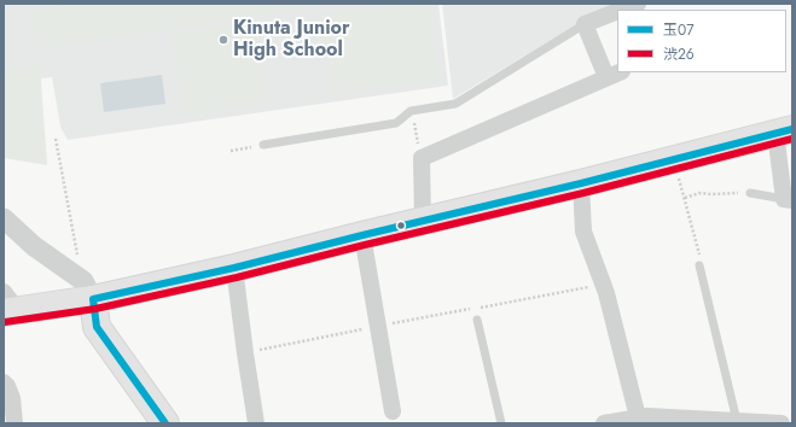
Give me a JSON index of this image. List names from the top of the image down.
{
  "places": ["Kinuta Junior High School"],
  "lines": ["transit line 玉07", "transit line 渋26"],
  "legend": ["玉07", "渋26"]
}
